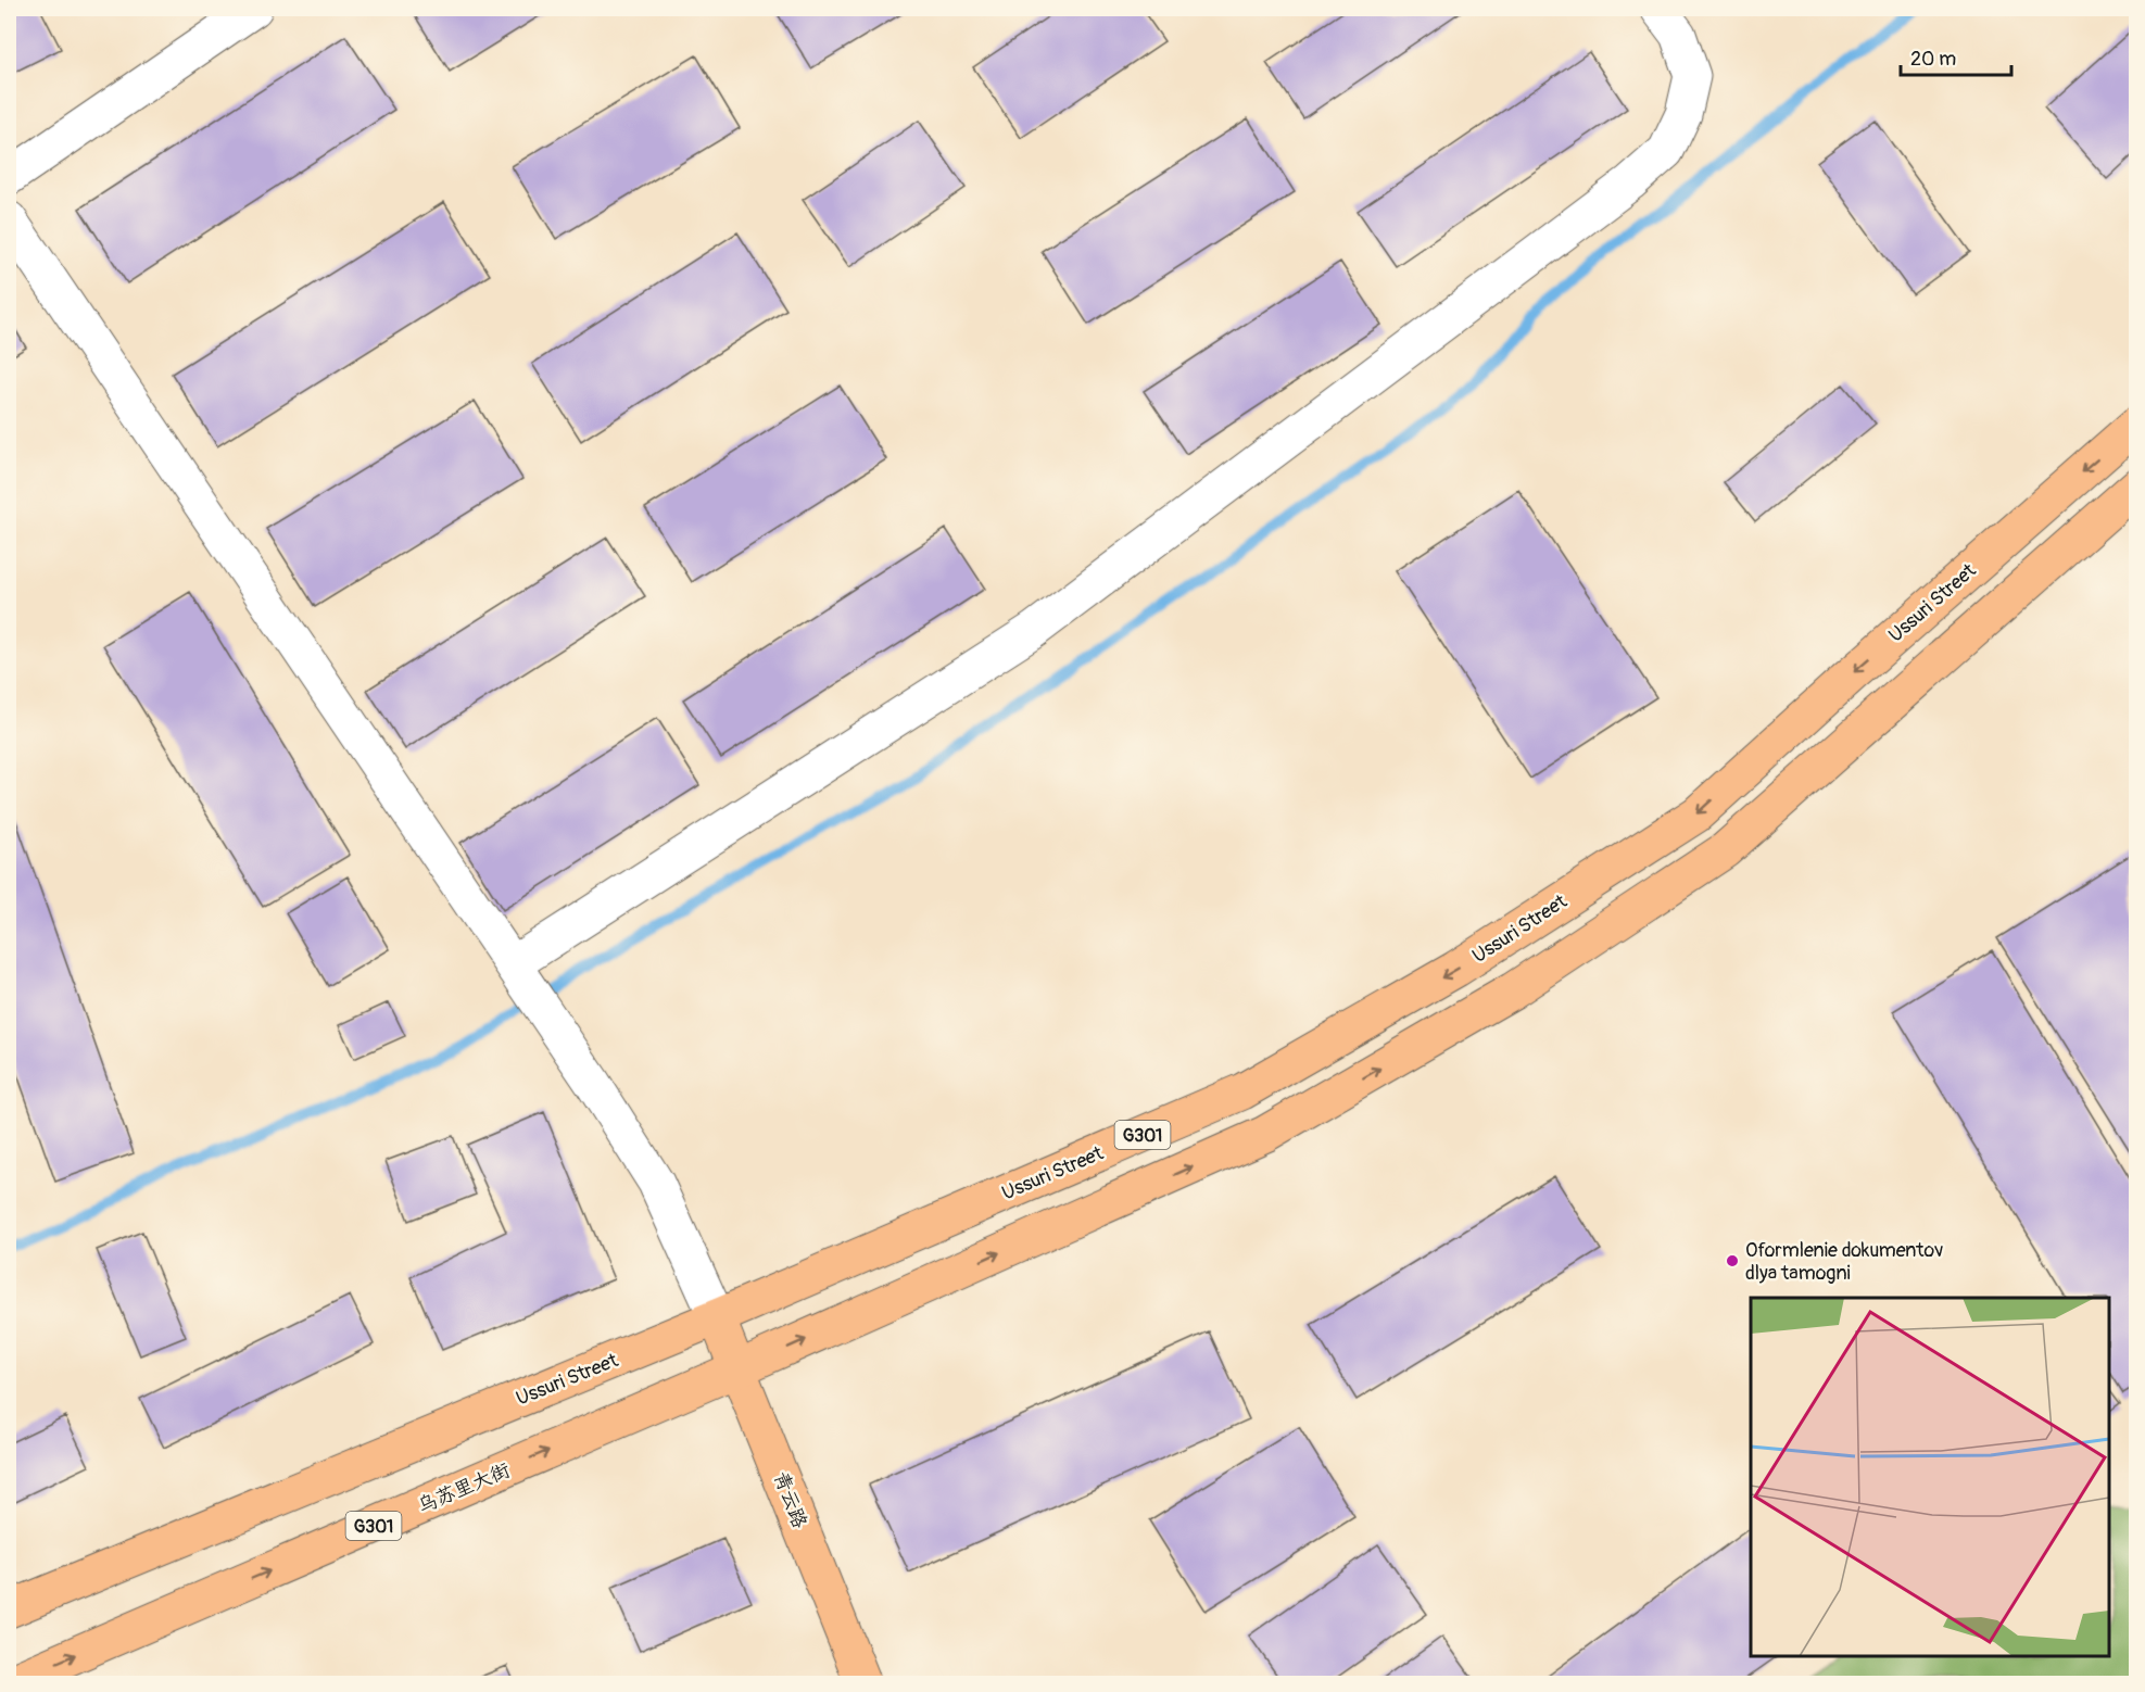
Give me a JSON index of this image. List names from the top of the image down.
{
  "streets": {
    "main road": [
      "Ussuri Street",
      "G301",
      "乌苏里大街",
      "青云路"
    ]
  },
  "crossings": [
    ["Ussuri Street", "青云路"],
    ["G301", "乌苏里大街"],
    ["G301", "青云路"],
    ["乌苏里大街", "青云路"]
  ],
  "one_way": ["乌苏里大街"],
  "places": ["Oformlenie dokumentov dlya tamogni"],
  "scale_bar": "20 m"
}
